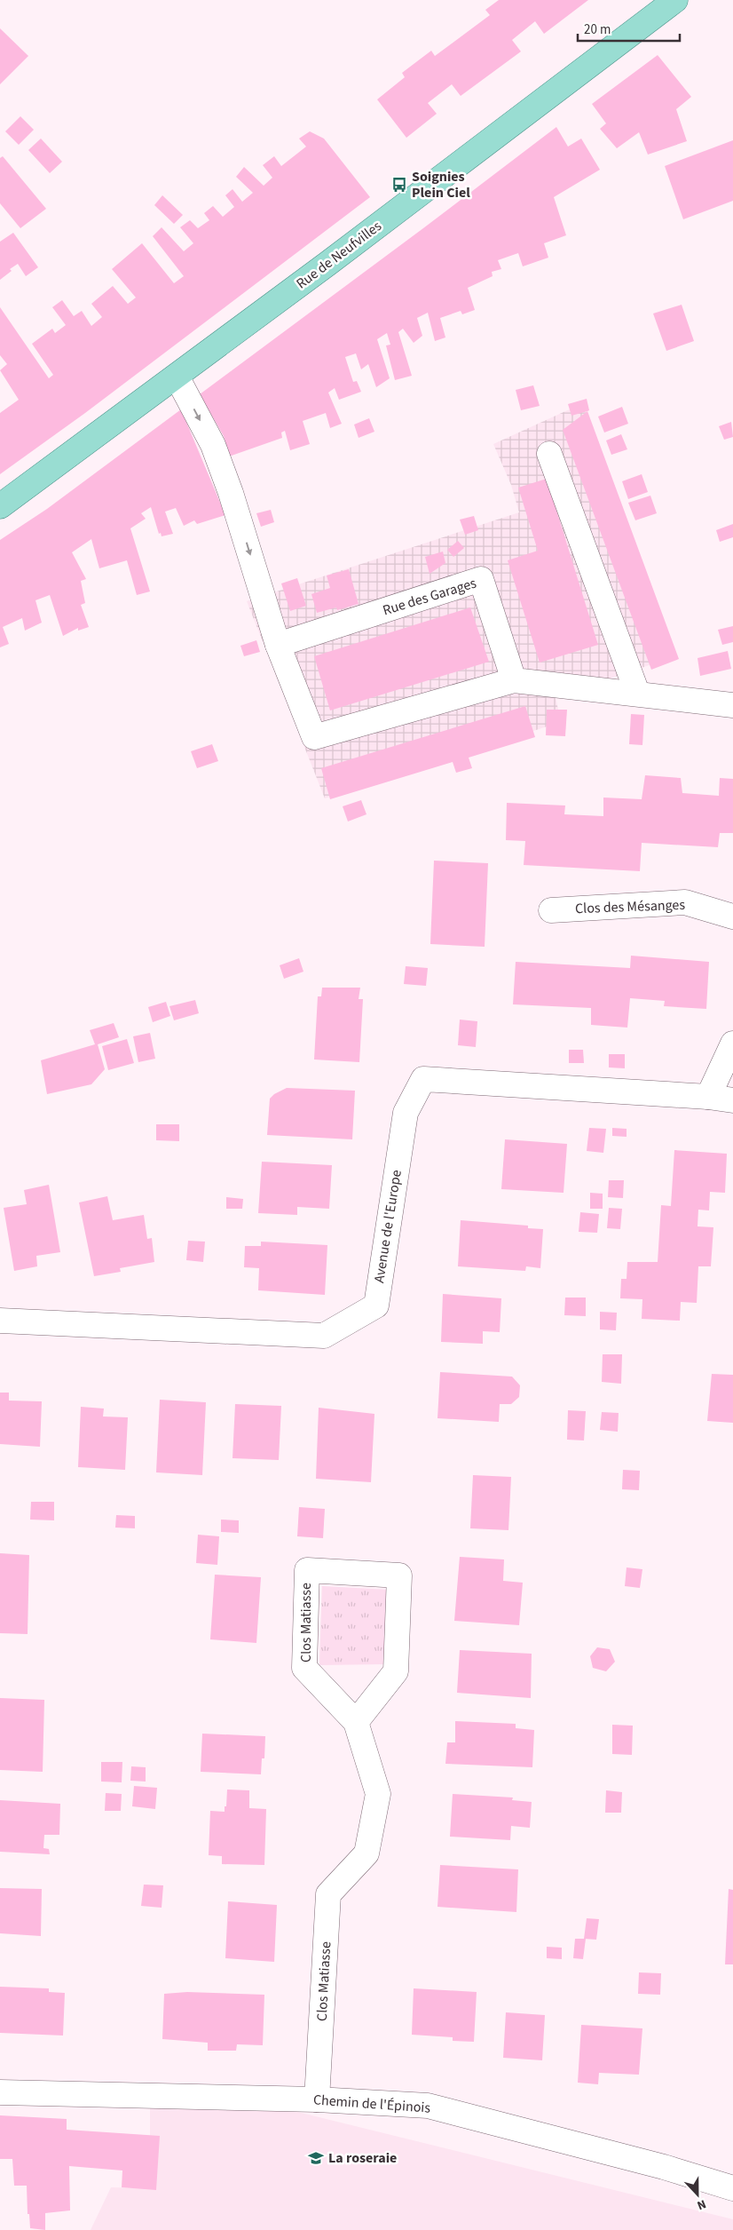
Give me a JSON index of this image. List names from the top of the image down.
{
  "streets": {
    "main road": ["Rue de Neufvilles"],
    "street": [
      "Rue des Garages",
      "Clos des Mésanges",
      "Avenue de l'Europe",
      "Clos Matiasse",
      "Chemin de l'Épinois"
    ]
  },
  "crossings": [
    ["Clos Matiasse", "Chemin de l'Épinois"]
  ],
  "places": {
    "bus stop": ["Soignies Plein Ciel"],
    "school or university": ["La roseraie"]
  },
  "scale_bar": "20 m",
  "north": "bottom"
}
